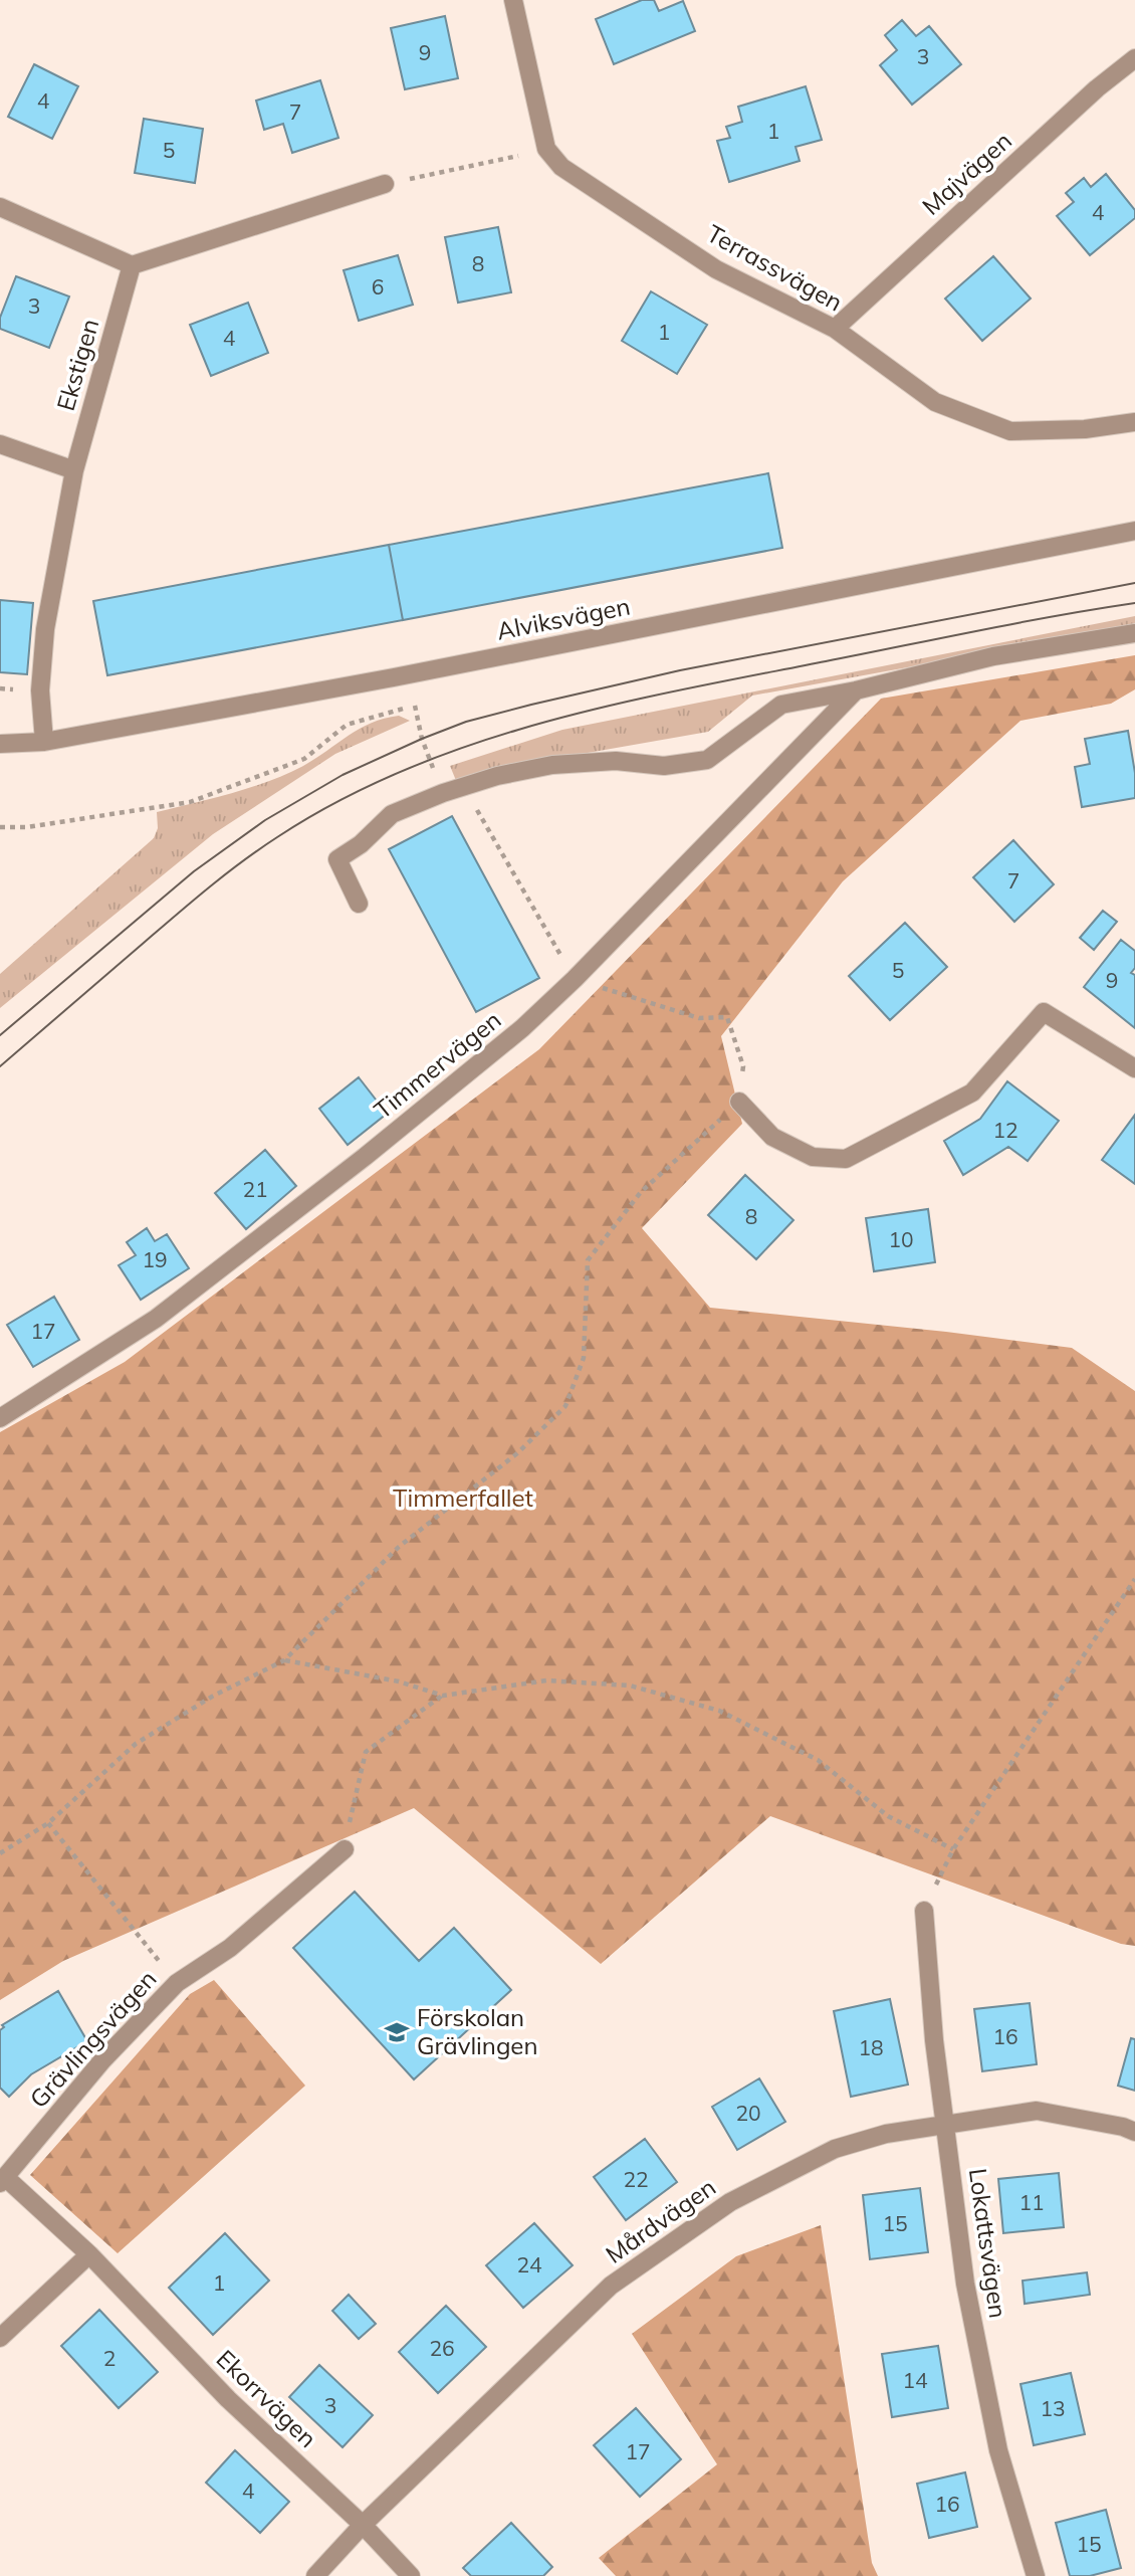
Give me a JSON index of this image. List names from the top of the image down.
{
  "streets": {
    "street": [
      "Majvägen",
      "Terrassvägen",
      "Ekstigen",
      "Alviksvägen",
      "Timmervägen",
      "Grävlingsvägen",
      "Mårdvägen",
      "Lokattsvägen",
      "Ekorrvägen"
    ]
  },
  "crossings": [
    ["Majvägen", "Terrassvägen"],
    ["Ekstigen", "Alviksvägen"],
    ["Grävlingsvägen", "Ekorrvägen"],
    ["Mårdvägen", "Lokattsvägen"],
    ["Mårdvägen", "Ekorrvägen"]
  ],
  "parks": ["Timmerfallet"],
  "places": {
    "school or university": ["Förskolan Grävlingen"]
  },
  "house_numbers": [
    "9",
    "3",
    "4",
    "7",
    "1",
    "5",
    "4",
    "8",
    "6",
    "3",
    "1",
    "4",
    "7",
    "5",
    "9",
    "12",
    "21",
    "8",
    "10",
    "19",
    "17",
    "16",
    "18",
    "20",
    "22",
    "11",
    "15",
    "24",
    "1",
    "26",
    "2",
    "14",
    "3",
    "13",
    "17",
    "4",
    "16",
    "15"
  ]
}
